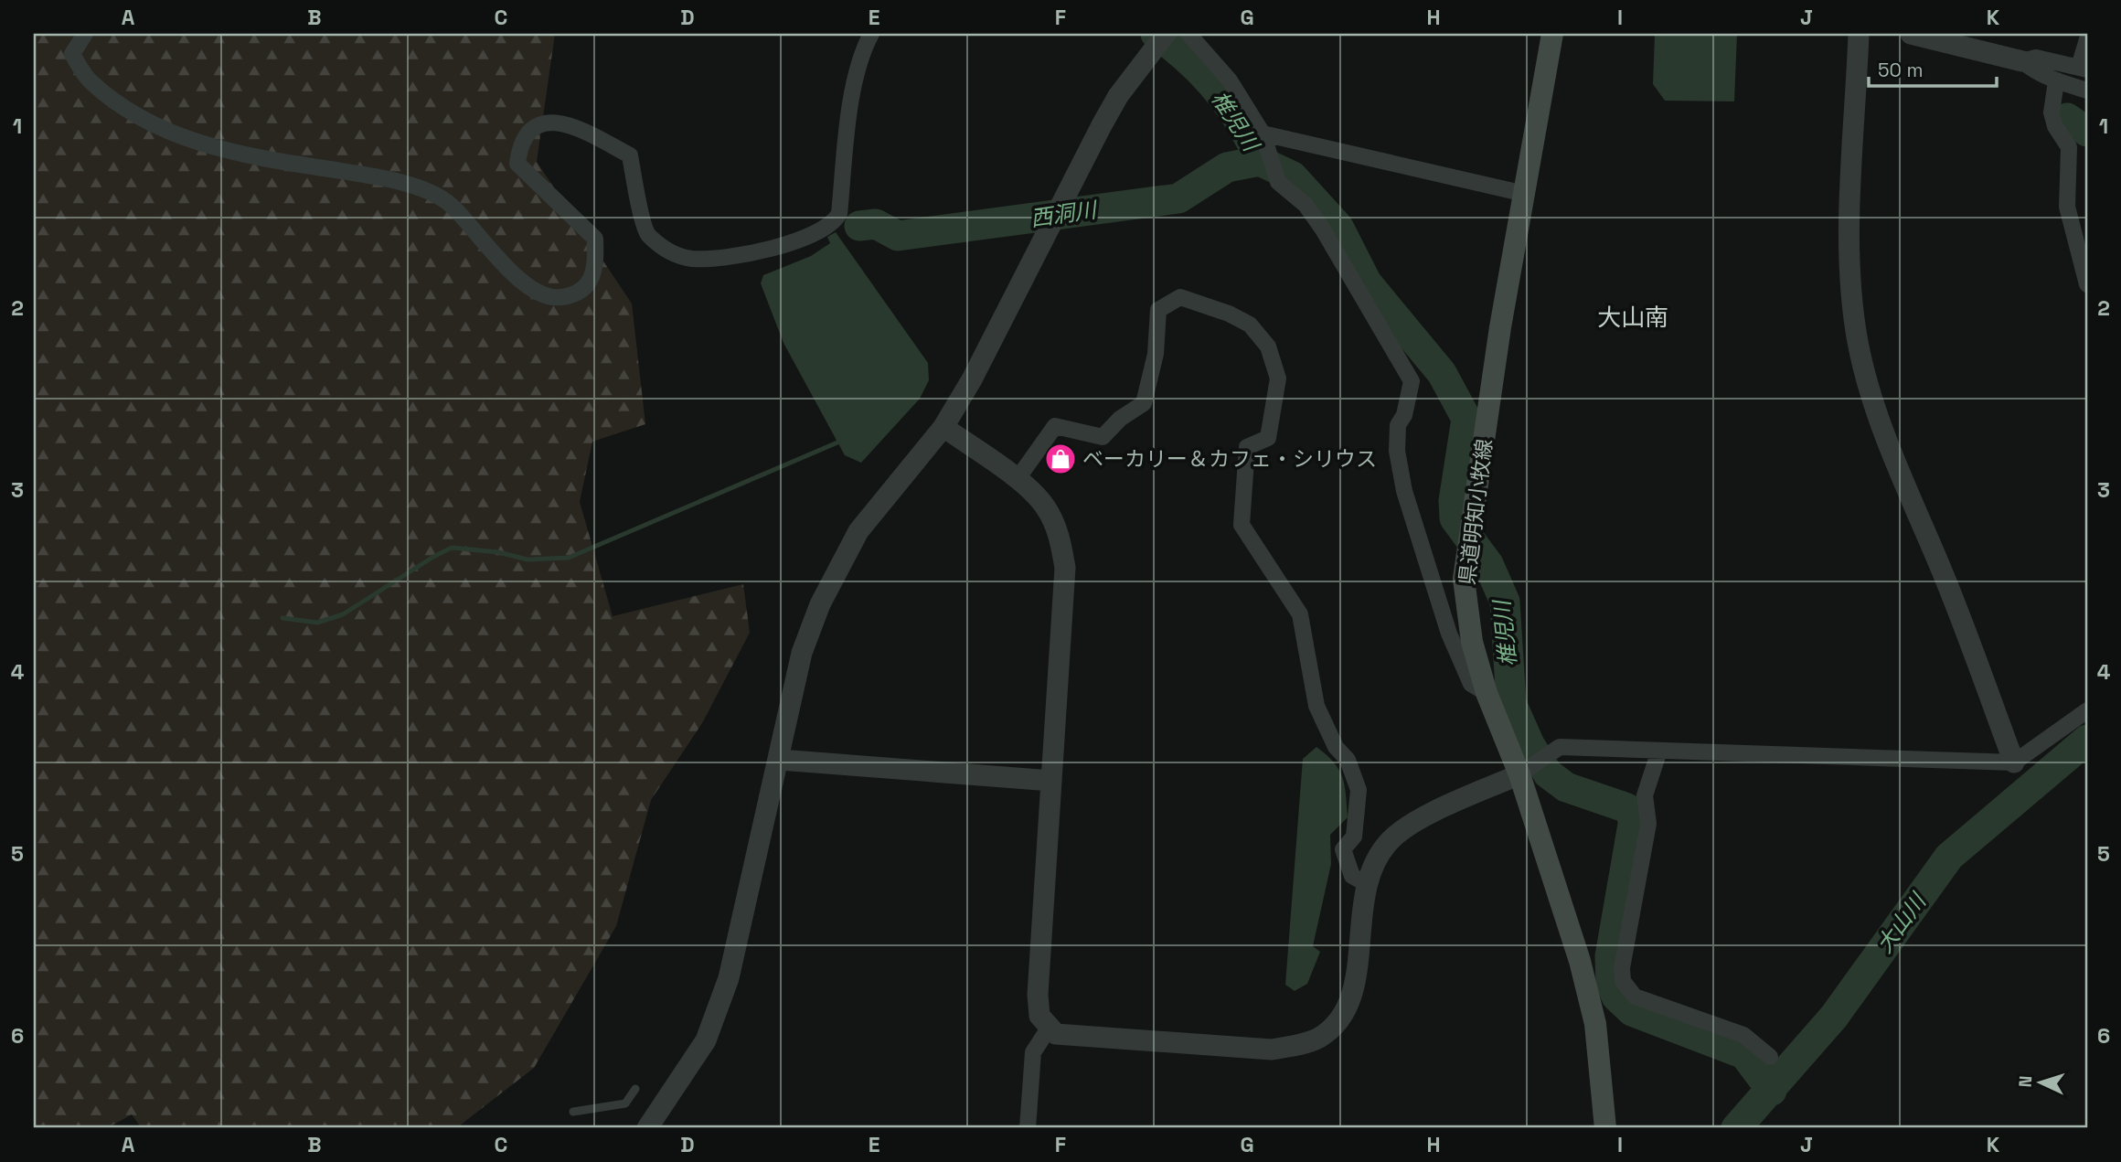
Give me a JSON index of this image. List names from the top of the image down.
{
  "streets": {
    "main road": ["県道明知小牧線"]
  },
  "districts": ["大山南"],
  "water": ["椎児川", "西洞川", "大山川"],
  "places": {
    "shop": ["ベーカリー＆カフェ・シリウス"]
  },
  "scale_bar": "50 m",
  "north": "left",
  "grid": {
    "columns": [
      "A",
      "B",
      "C",
      "D",
      "E",
      "F",
      "G",
      "H",
      "I",
      "J",
      "K"
    ],
    "rows": [
      "1",
      "2",
      "3",
      "4",
      "5",
      "6"
    ]
  }
}
